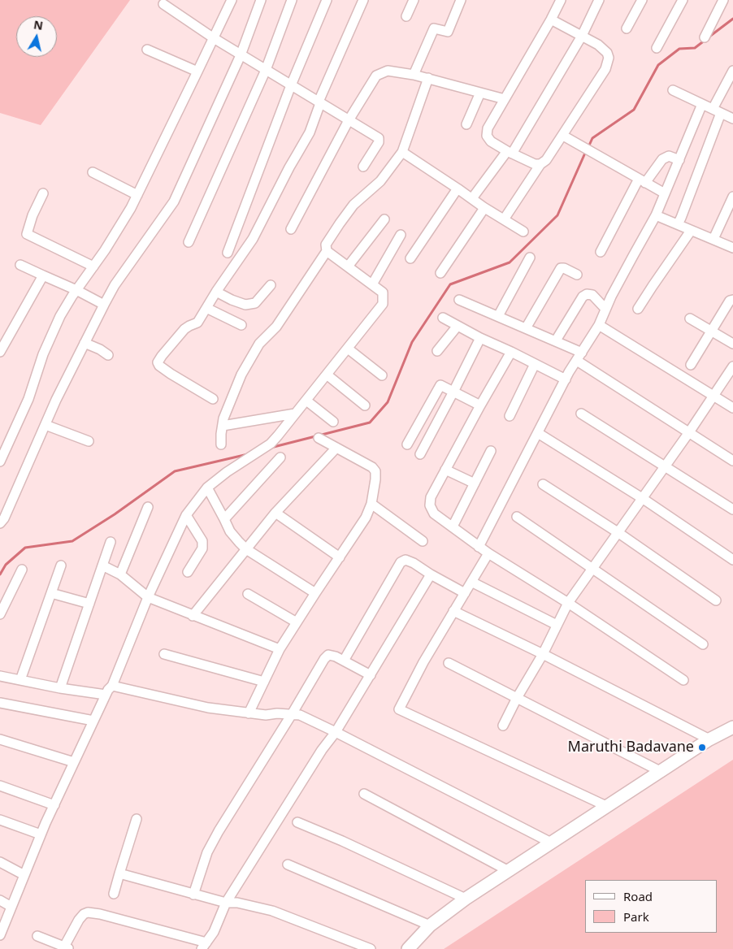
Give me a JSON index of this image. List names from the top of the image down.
{
  "places": ["Maruthi Badavane"],
  "legend": ["Road", "Park"],
  "north": "top"
}
